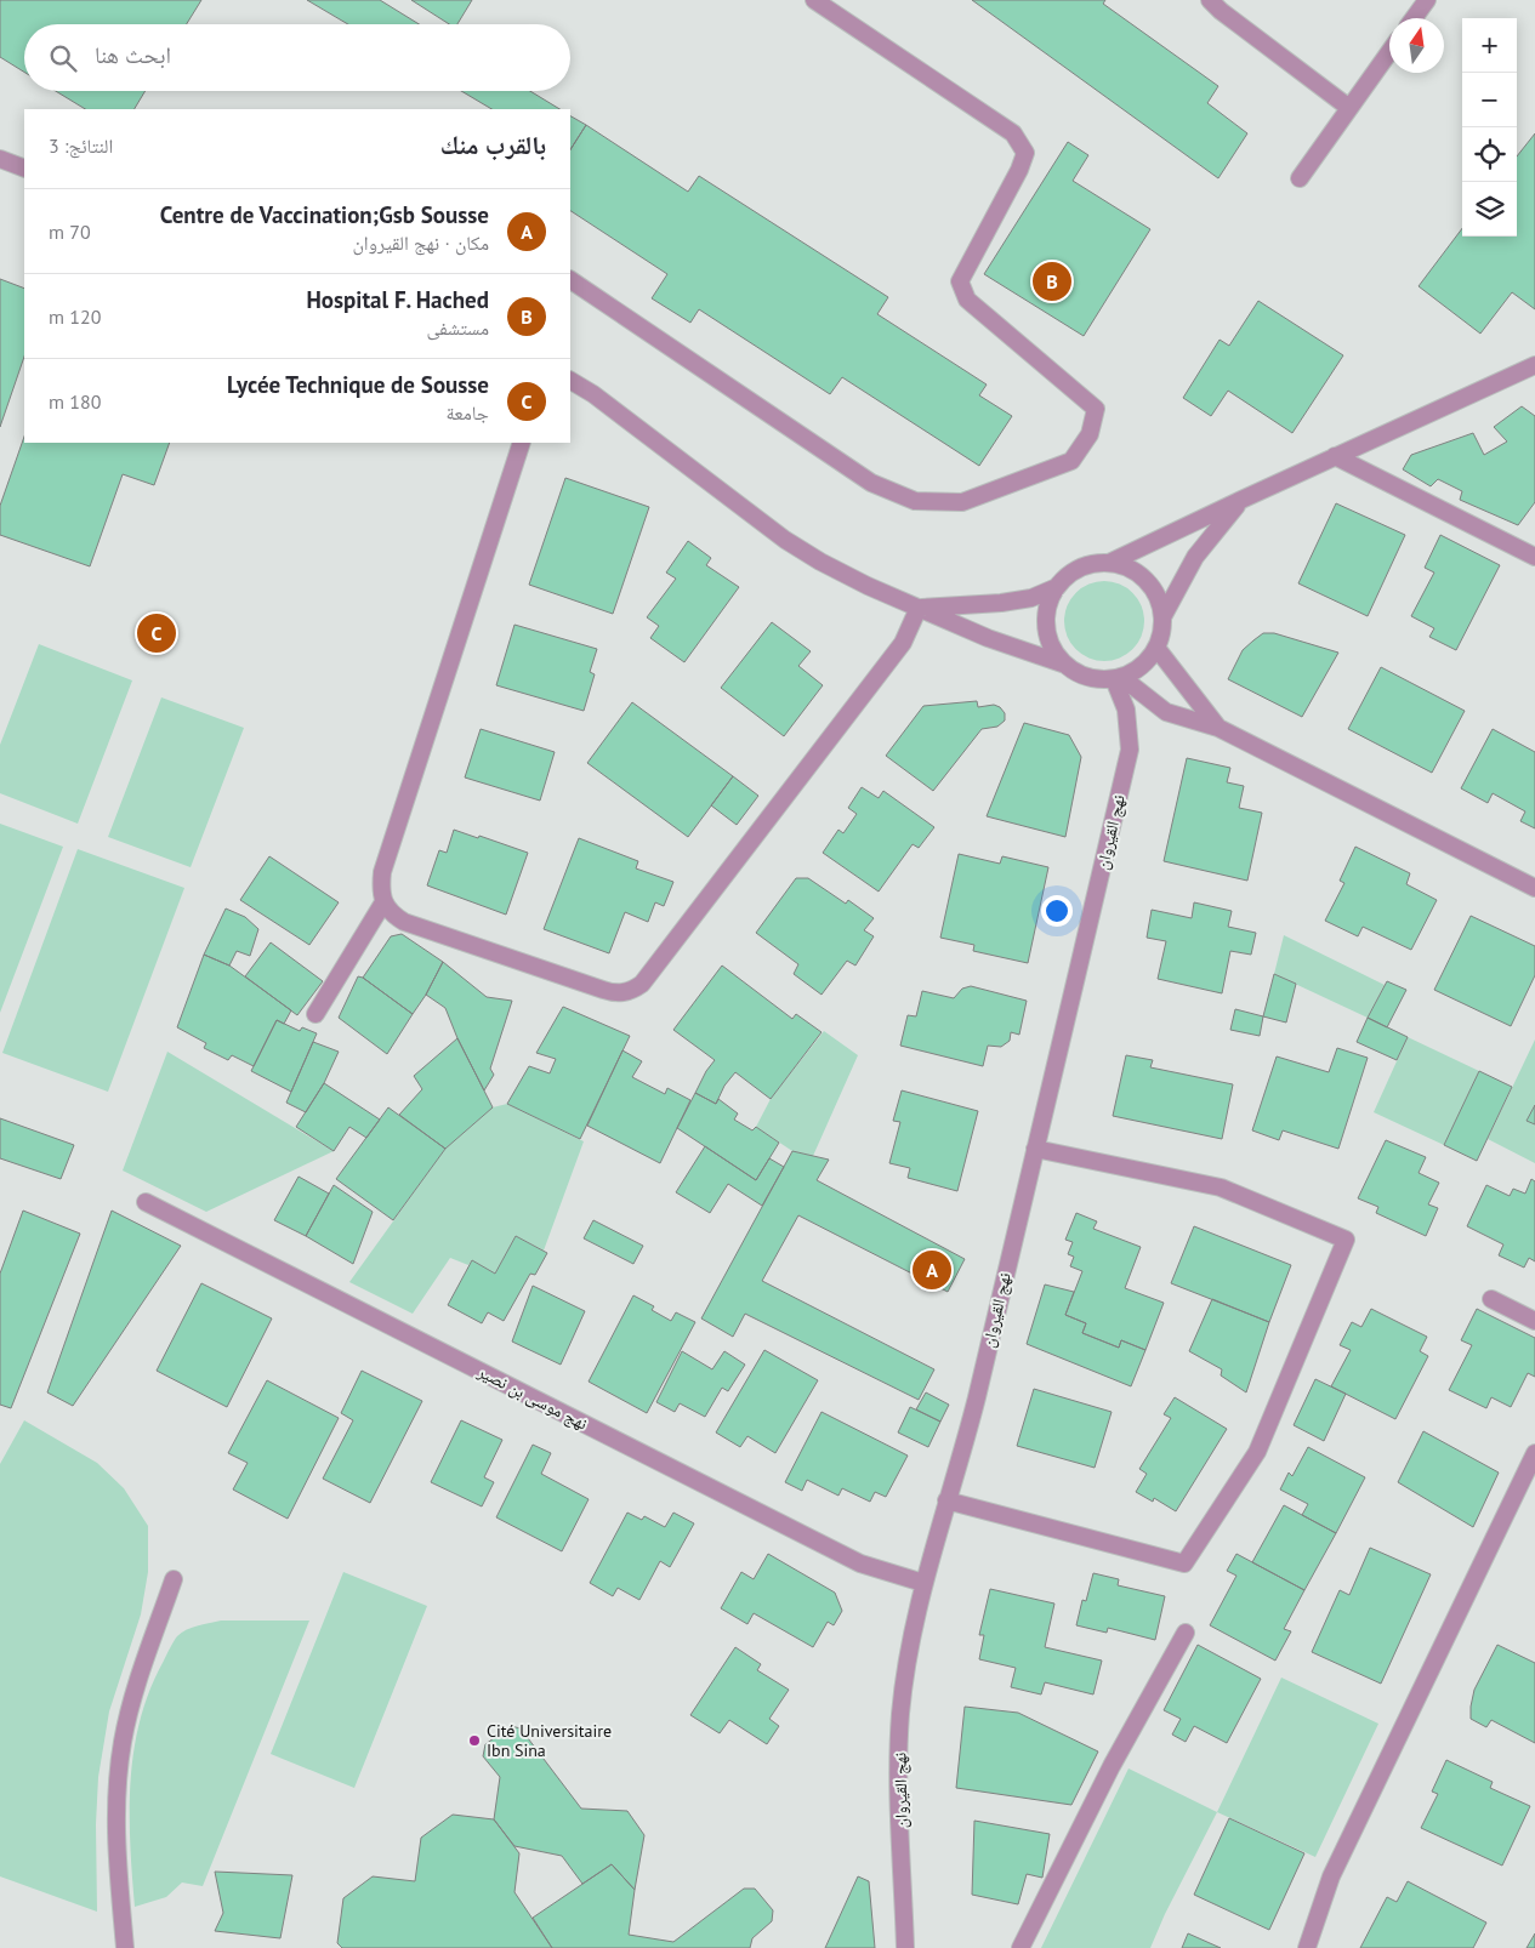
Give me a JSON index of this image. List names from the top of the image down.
{
  "streets": {
    "street": ["نهج القيروان", "نهج موسى بن نصير"]
  },
  "crossings": [
    ["نهج القيروان", "نهج موسى بن نصير"]
  ],
  "places": ["Cité Universitaire Ibn Sina"],
  "north": "top",
  "page": {
    "map_buttons": ["+", "−"],
    "search": "ابحث هنا",
    "heading": ["بالقرب منك", "النتائج: 3"],
    "list": [
      {
        "mark": "A",
        "name": "Centre de Vaccination;Gsb Sousse",
        "note": "مكان · نهج القيروان",
        "value": "70 m"
      },
      {
        "mark": "B",
        "name": "Hospital F. Hached",
        "note": "مستشفى",
        "value": "120 m"
      },
      {
        "mark": "C",
        "name": "Lycée Technique de Sousse",
        "note": "جامعة",
        "value": "180 m"
      }
    ],
    "pins": ["B", "C", "A"]
  }
}
